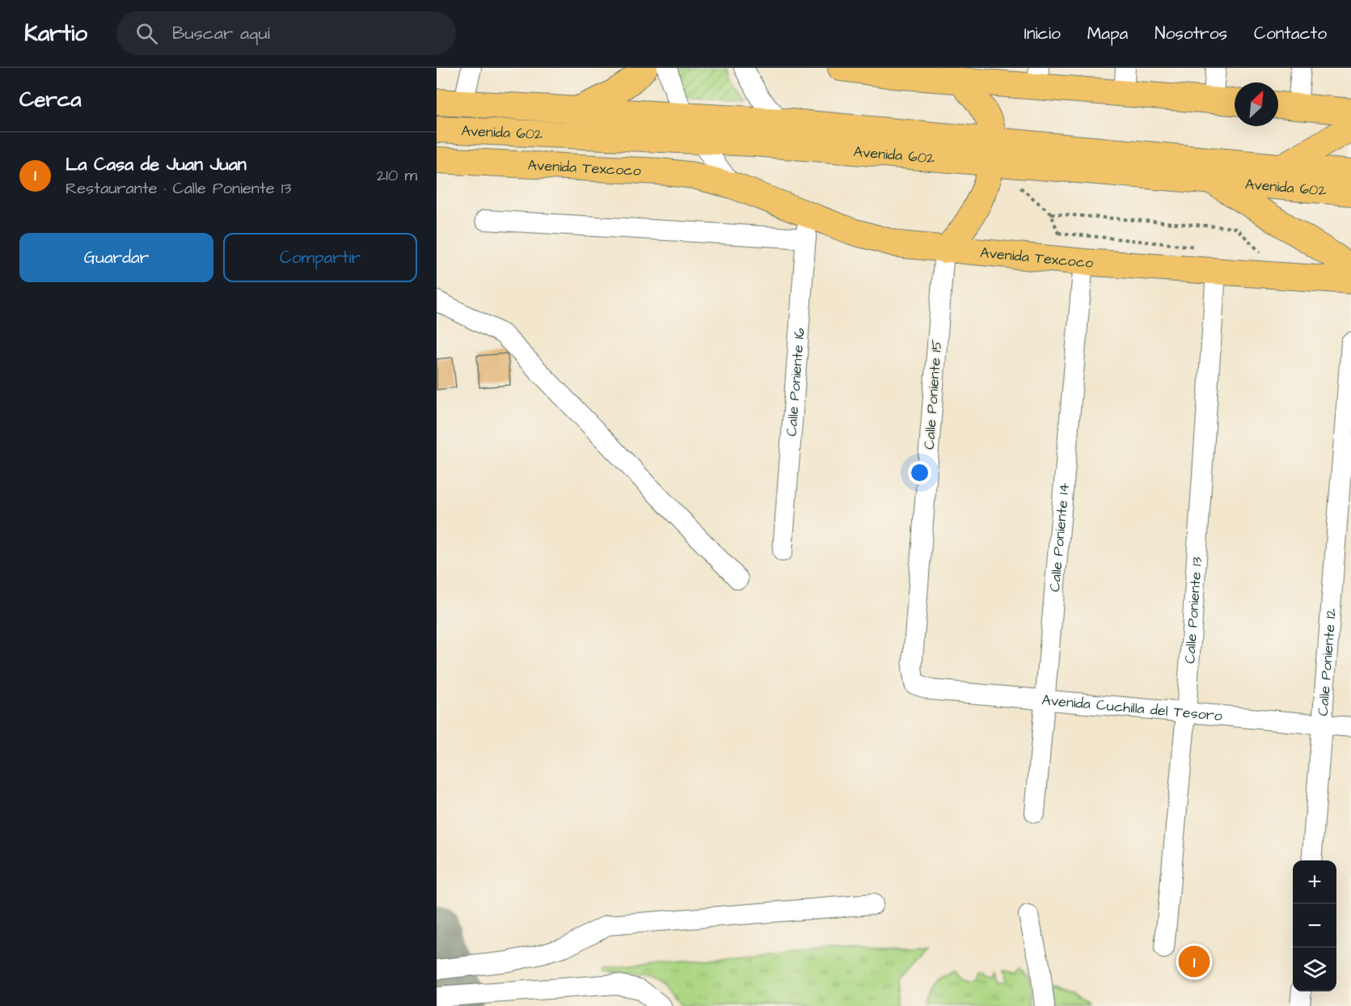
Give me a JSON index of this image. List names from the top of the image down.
{
  "streets": {
    "main road": ["Avenida 602", "Avenida Texcoco"],
    "street": [
      "Calle Poniente 16",
      "Calle Poniente 15",
      "Calle Poniente 14",
      "Calle Poniente 13",
      "Calle Poniente 12",
      "Avenida Cuchilla del Tesoro"
    ]
  },
  "crossings": [
    ["Avenida Texcoco", "Calle Poniente 16"],
    ["Avenida Texcoco", "Calle Poniente 15"],
    ["Avenida Texcoco", "Calle Poniente 14"],
    ["Avenida Texcoco", "Calle Poniente 13"],
    ["Calle Poniente 15", "Avenida Cuchilla del Tesoro"],
    ["Calle Poniente 14", "Avenida Cuchilla del Tesoro"],
    ["Calle Poniente 13", "Avenida Cuchilla del Tesoro"],
    ["Calle Poniente 12", "Avenida Cuchilla del Tesoro"]
  ],
  "north": "top right",
  "page": {
    "header": "Kartio",
    "search": "Buscar aquí",
    "nav": [
      "Inicio",
      "Mapa",
      "Nosotros",
      "Contacto"
    ],
    "heading": "Cerca",
    "list": [
      {
        "mark": "1",
        "name": "La Casa de Juan Juan",
        "note": "Restaurante · Calle Poniente 13",
        "value": "210 m"
      }
    ],
    "buttons": ["Guardar", "Compartir"],
    "map_buttons": ["+", "−"],
    "pins": "1"
  }
}
